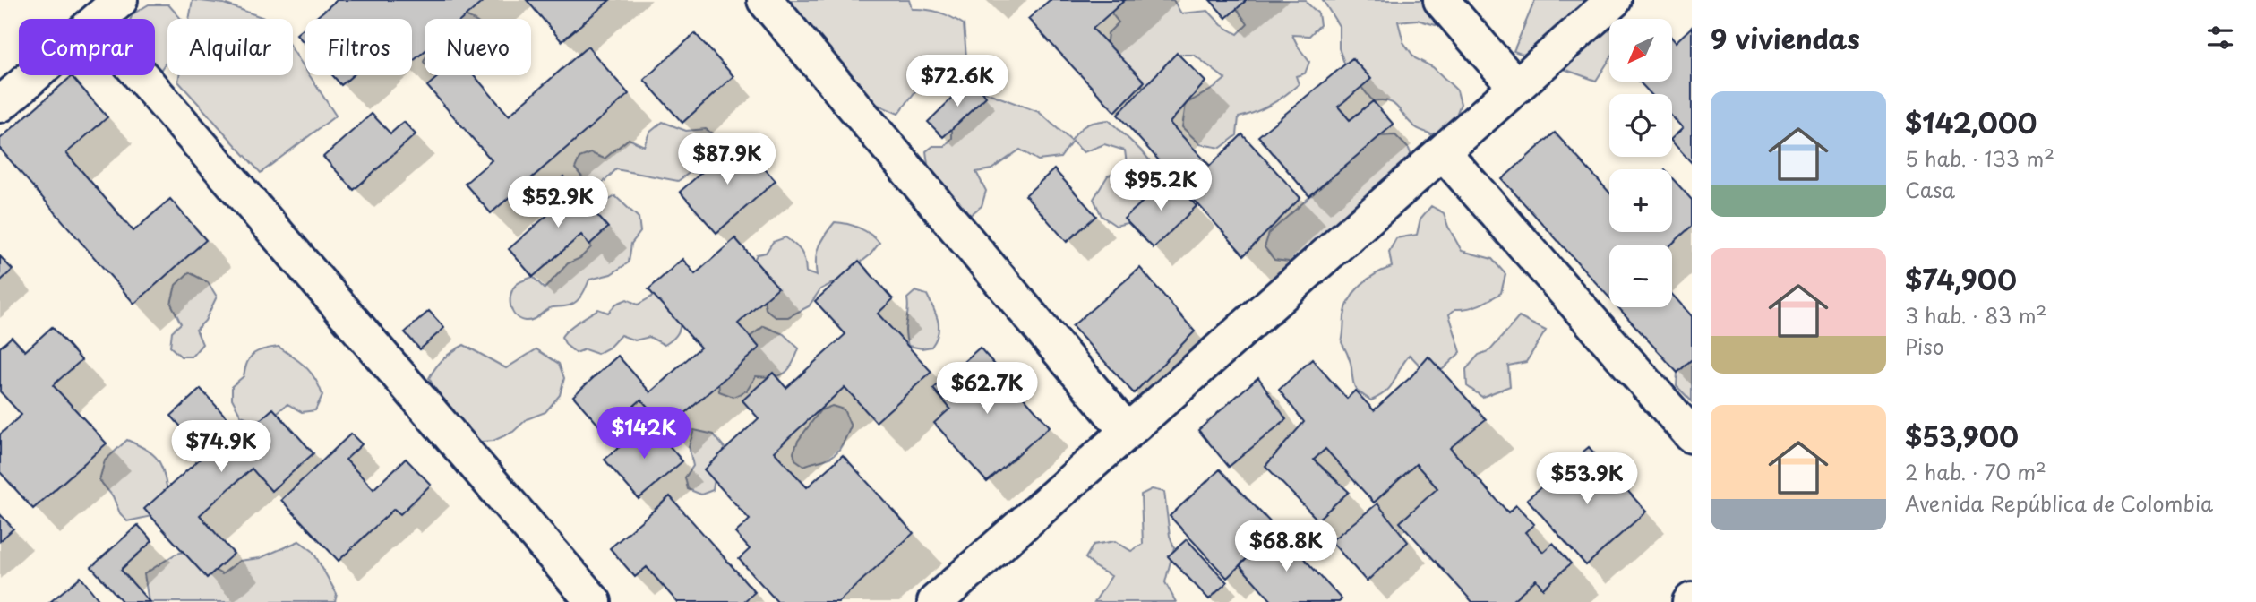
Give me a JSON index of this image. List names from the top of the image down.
{
  "north": "bottom left",
  "page": {
    "heading": "9 viviendas",
    "map_buttons": ["+", "−"],
    "chip": [
      "Comprar",
      "Alquilar",
      "Filtros",
      "Nuevo"
    ],
    "price": [
      "$72.6K",
      "$87.9K",
      "$95.2K",
      "$52.9K",
      "$62.7K",
      "$142K",
      "$74.9K",
      "$53.9K",
      "$68.8K"
    ],
    "list": [
      {
        "name": "$142,000",
        "note": "5 hab. · 133 m² · Casa"
      },
      {
        "name": "$74,900",
        "note": "3 hab. · 83 m² · Piso"
      },
      {
        "name": "$53,900",
        "note": "2 hab. · 70 m² · Avenida República de Colombia"
      }
    ]
  }
}
